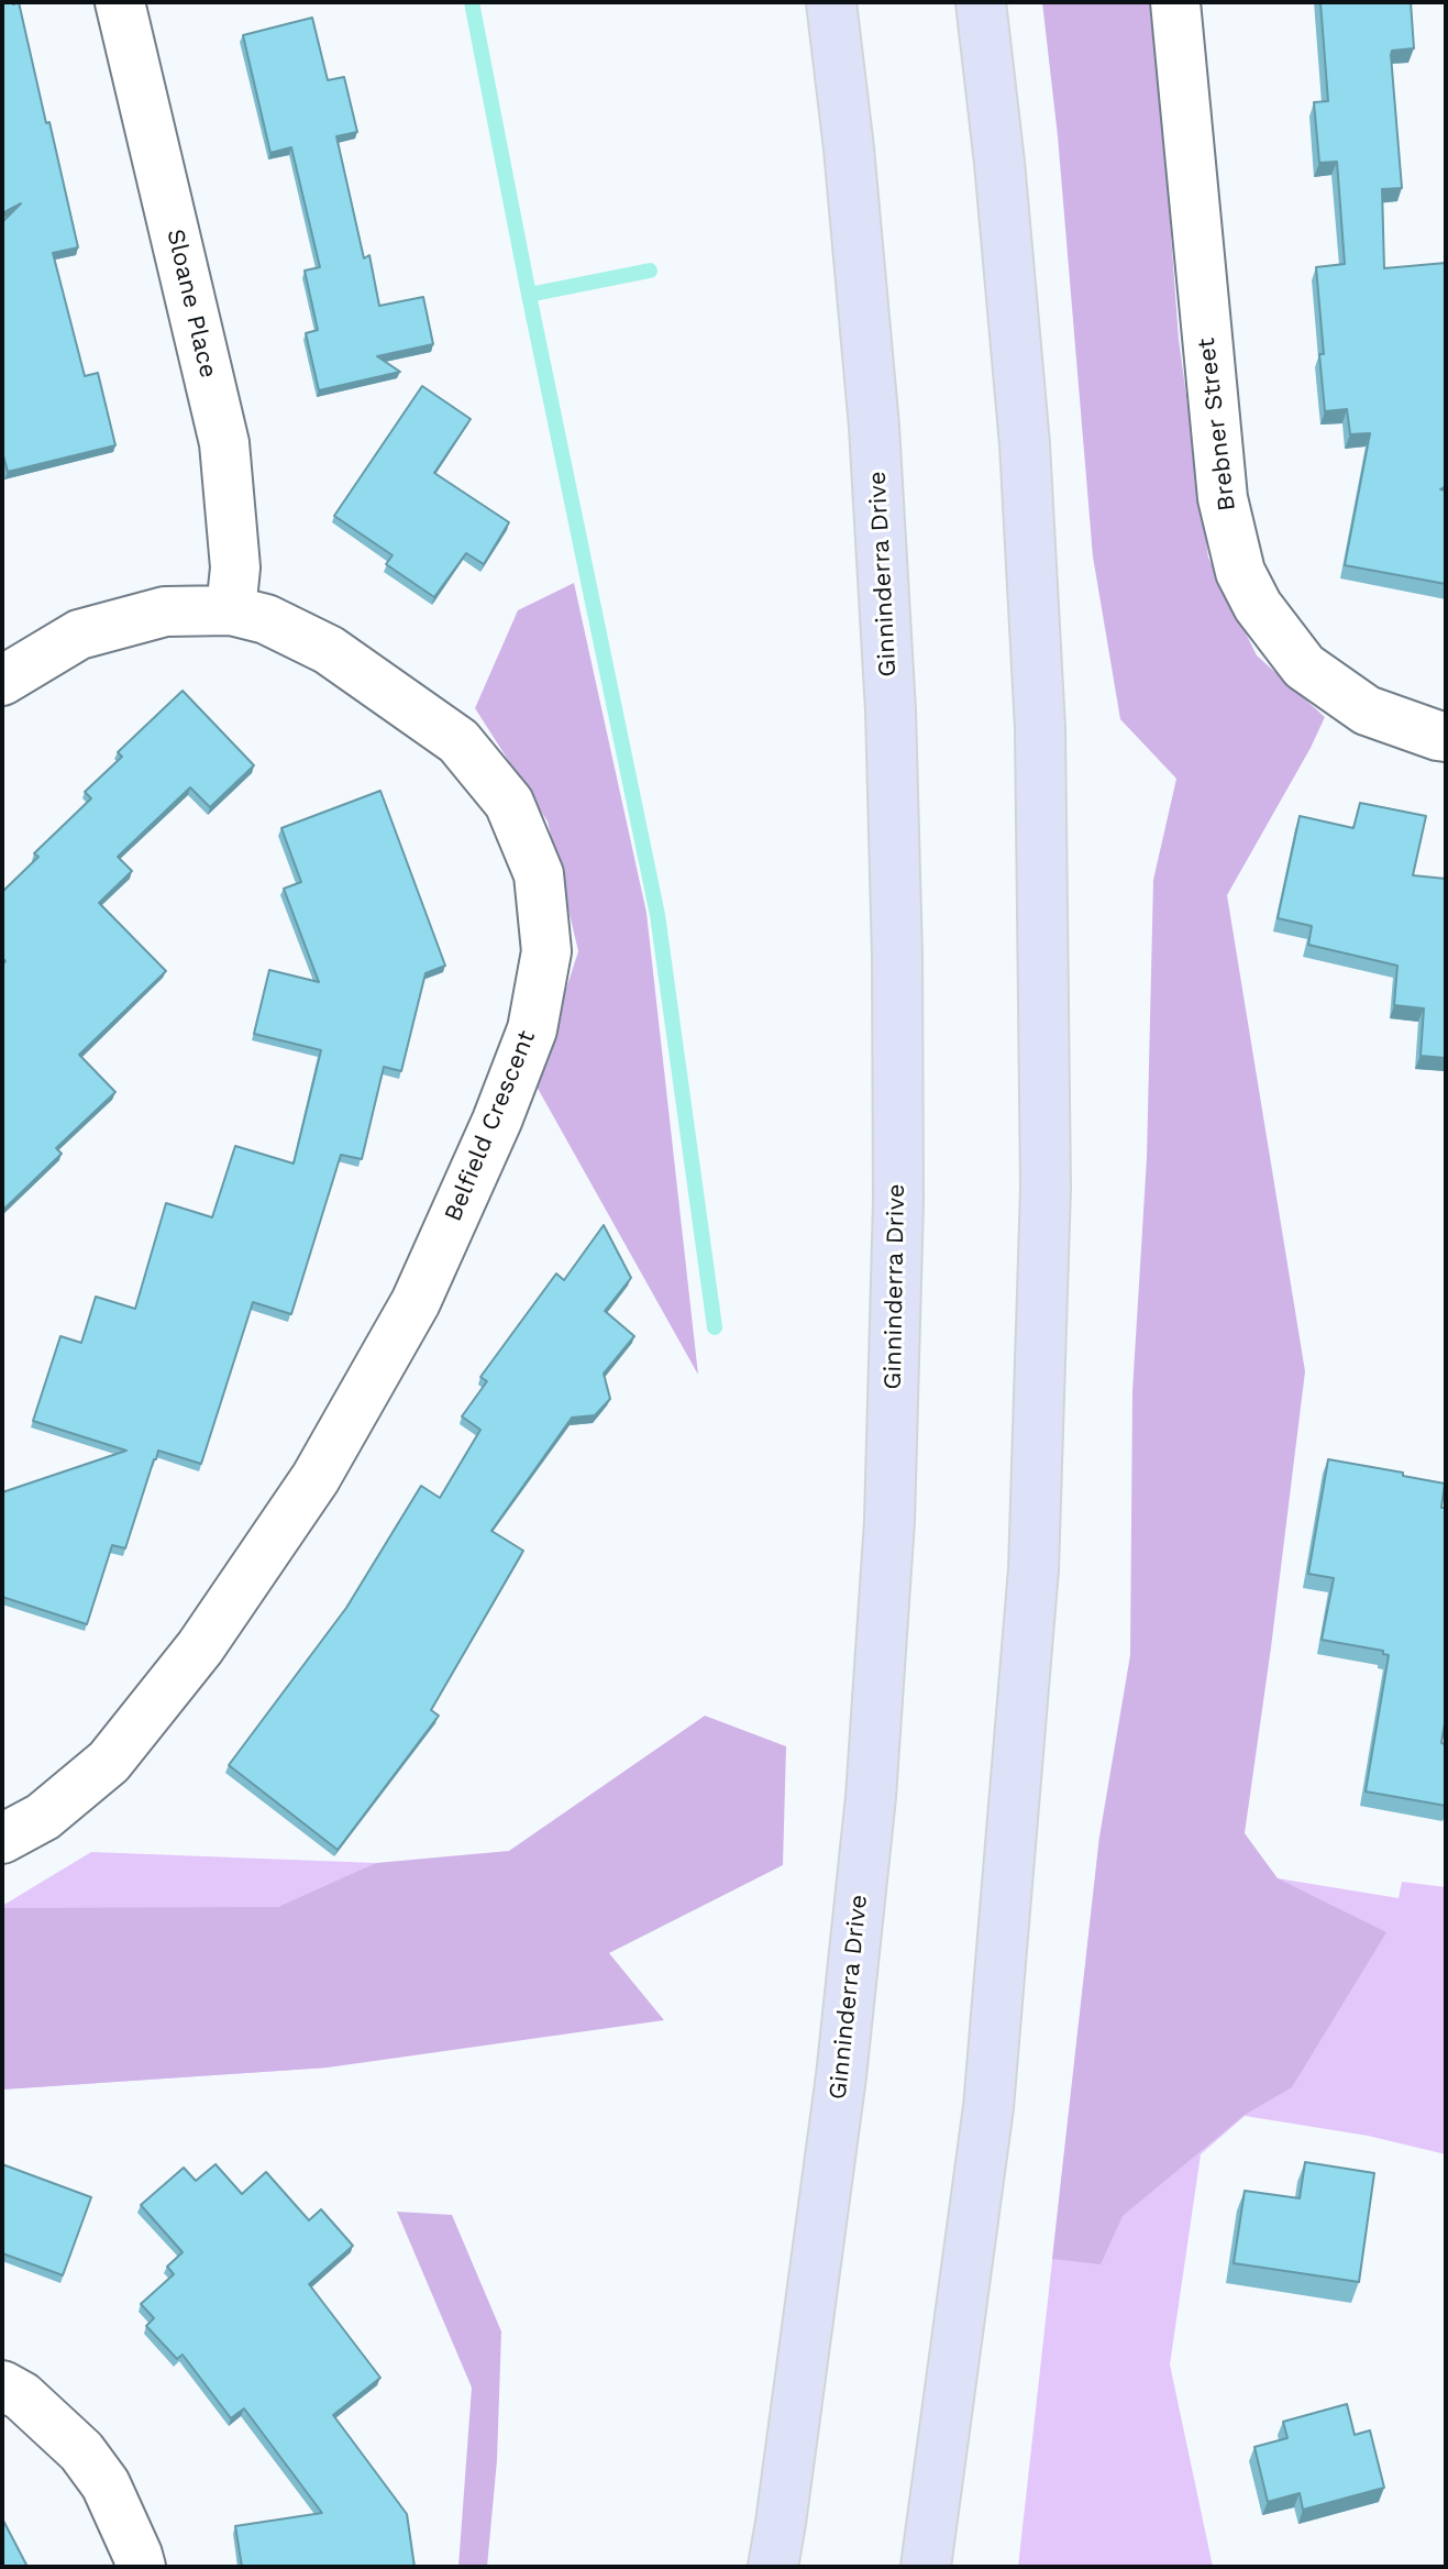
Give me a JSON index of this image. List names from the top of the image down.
{
  "streets": {
    "main road": ["Ginninderra Drive"],
    "street": ["Sloane Place", "Brebner Street", "Belfield Crescent"]
  },
  "crossings": [
    ["Sloane Place", "Belfield Crescent"]
  ]
}
